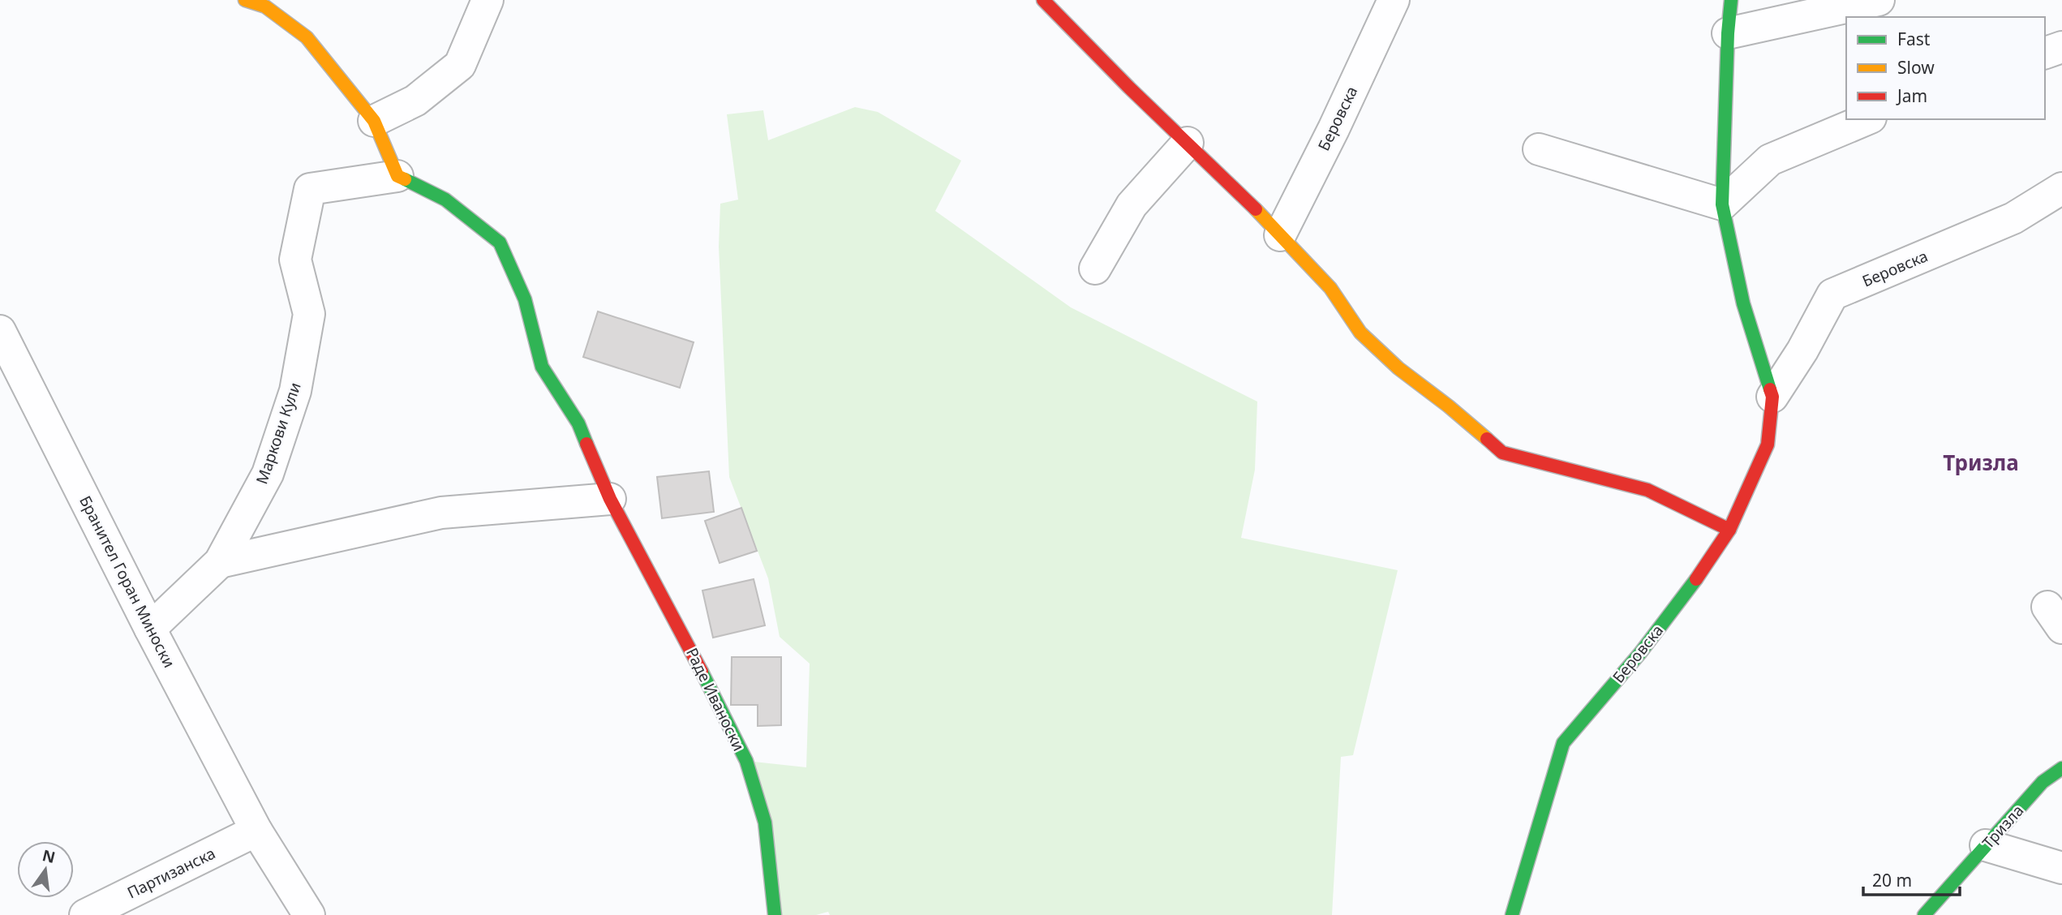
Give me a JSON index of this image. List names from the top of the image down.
{
  "streets": {
    "street": [
      "Беровска",
      "Маркови Кули",
      "Бранител Горан Миноски",
      "Раде Иваноски",
      "Тризла",
      "Партизанска"
    ]
  },
  "crossings": [
    ["Маркови Кули", "Бранител Горан Миноски"],
    ["Маркови Кули", "Раде Иваноски"],
    ["Бранител Горан Миноски", "Партизанска"]
  ],
  "districts": ["Тризла"],
  "legend": ["Fast", "Slow", "Jam"],
  "scale_bar": "20 m",
  "north": "top"
}
